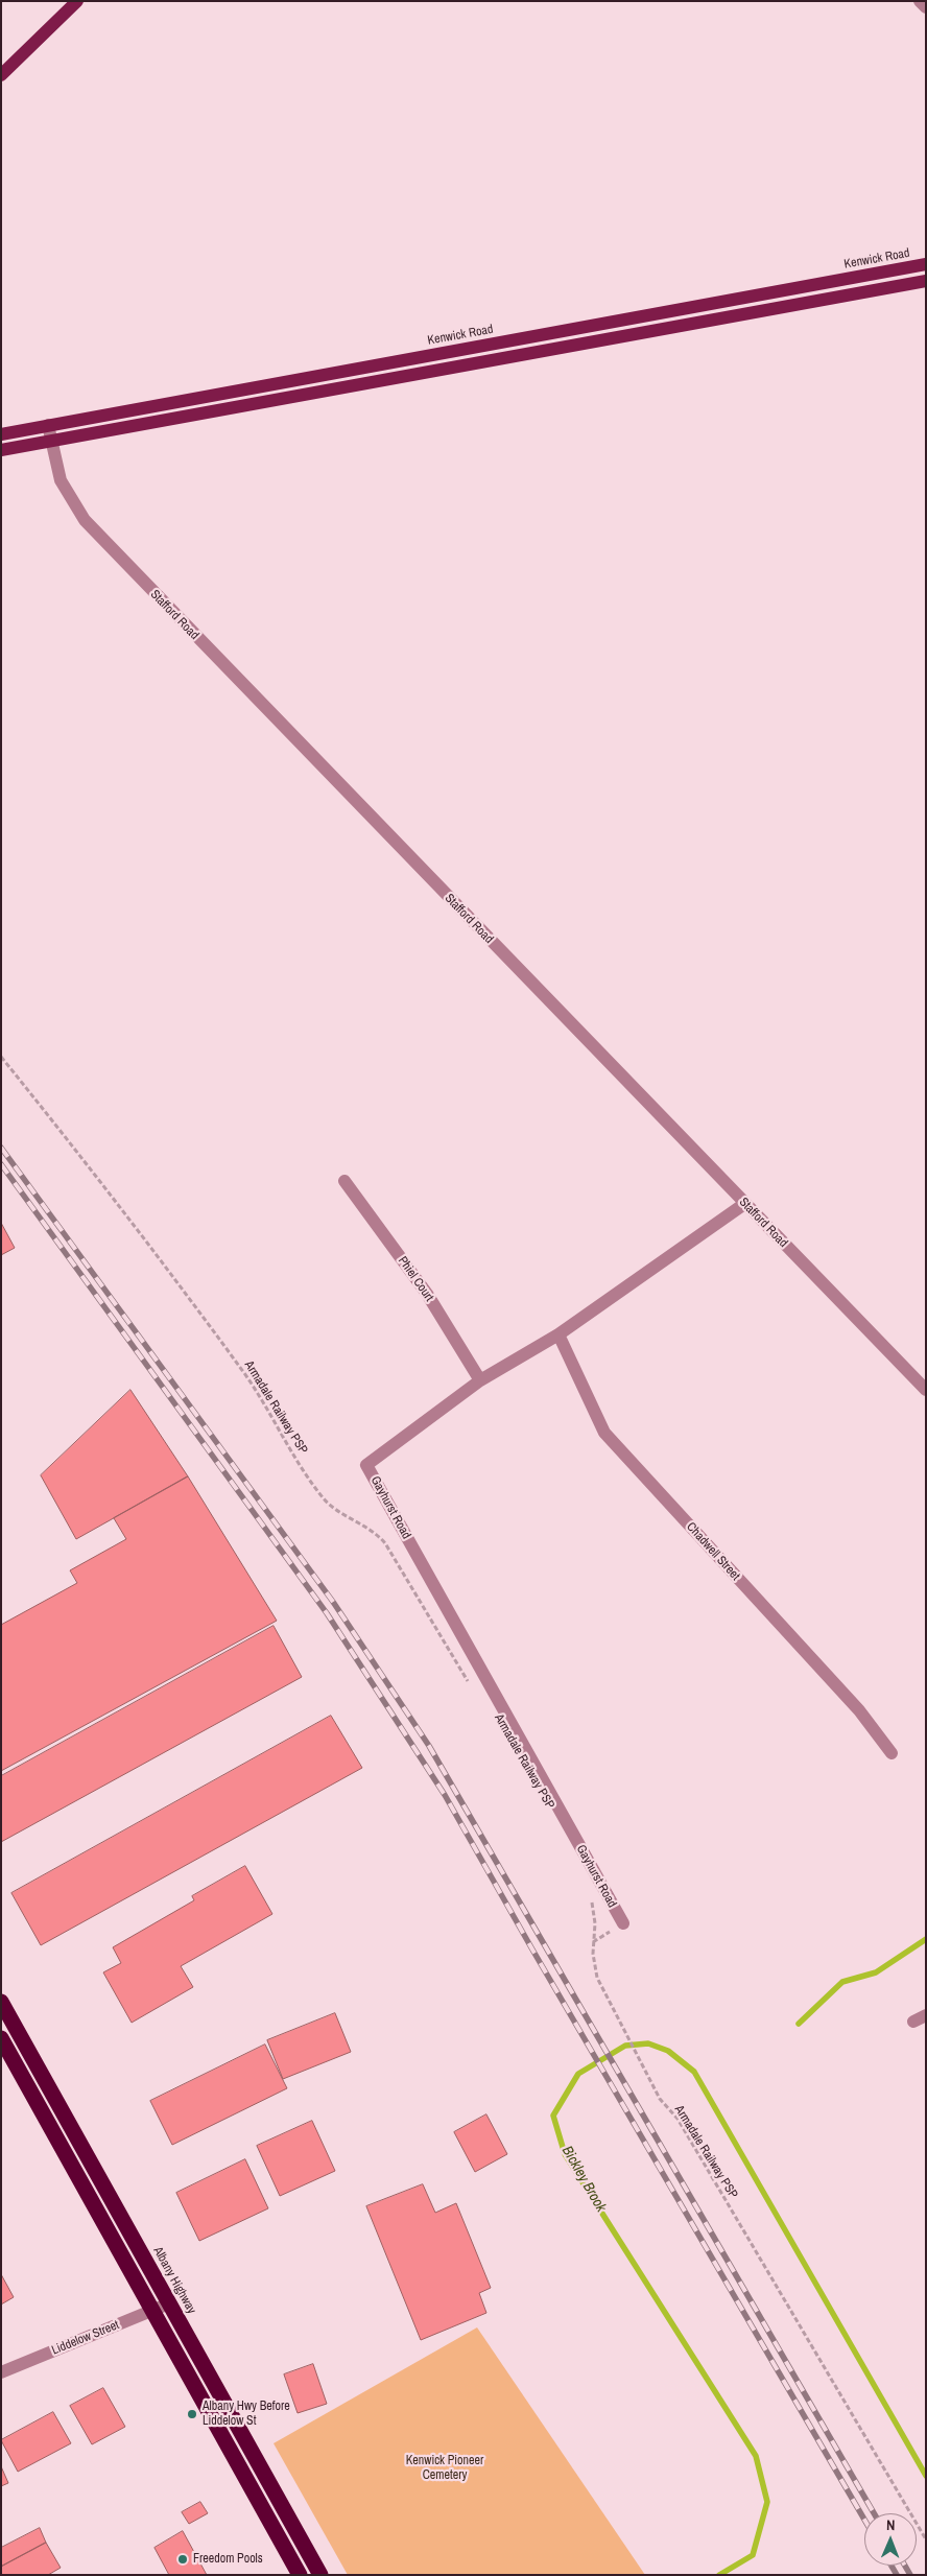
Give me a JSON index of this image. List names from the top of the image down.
{
  "streets": {
    "highway": ["Albany Highway"],
    "main road": ["Kenwick Road"],
    "street": [
      "Stafford Road",
      "Phiel Court",
      "Gayhurst Road",
      "Chadwell Street",
      "Liddelow Street"
    ],
    "path": ["Armadale Railway PSP"]
  },
  "crossings": [
    ["Kenwick Road", "Stafford Road"],
    ["Stafford Road", "Gayhurst Road"],
    ["Phiel Court", "Gayhurst Road"],
    ["Gayhurst Road", "Chadwell Street"],
    ["Albany Highway", "Liddelow Street"]
  ],
  "water": ["Bickley Brook"],
  "parks": ["Kenwick Pioneer Cemetery"],
  "places": ["Albany Hwy Before Liddelow St", "Freedom Pools"],
  "north": "top"
}
